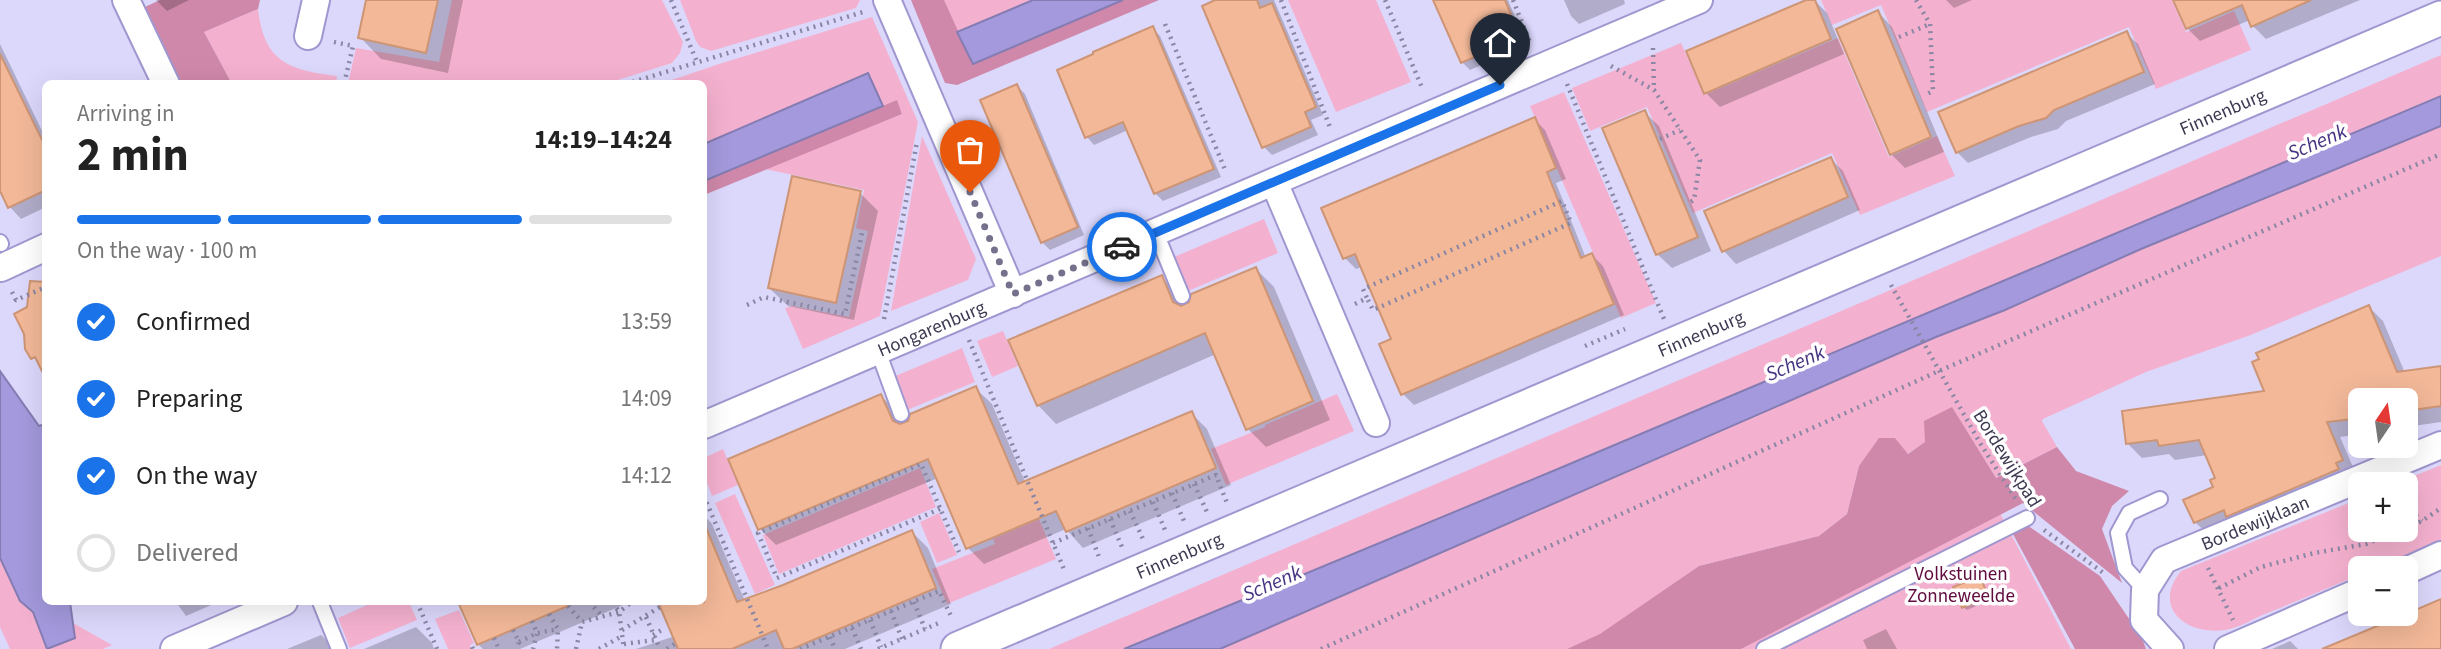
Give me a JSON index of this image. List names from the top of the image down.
{
  "streets": {
    "street": ["Finnenburg", "Hongarenburg", "Bordewijklaan"],
    "path": ["Bordewijkpad"]
  },
  "water": ["Schenk"],
  "parks": ["Volkstuinen Zonneweelde"],
  "north": "top",
  "page": {
    "heading": ["2 min", "Arriving in", "14:19–14:24"],
    "bar": "On the way · 100 m",
    "list": [
      ["Confirmed", "13:59"],
      ["Preparing", "14:09"],
      ["On the way", "14:12"],
      "Delivered"
    ],
    "map_buttons": ["+", "−"]
  }
}
